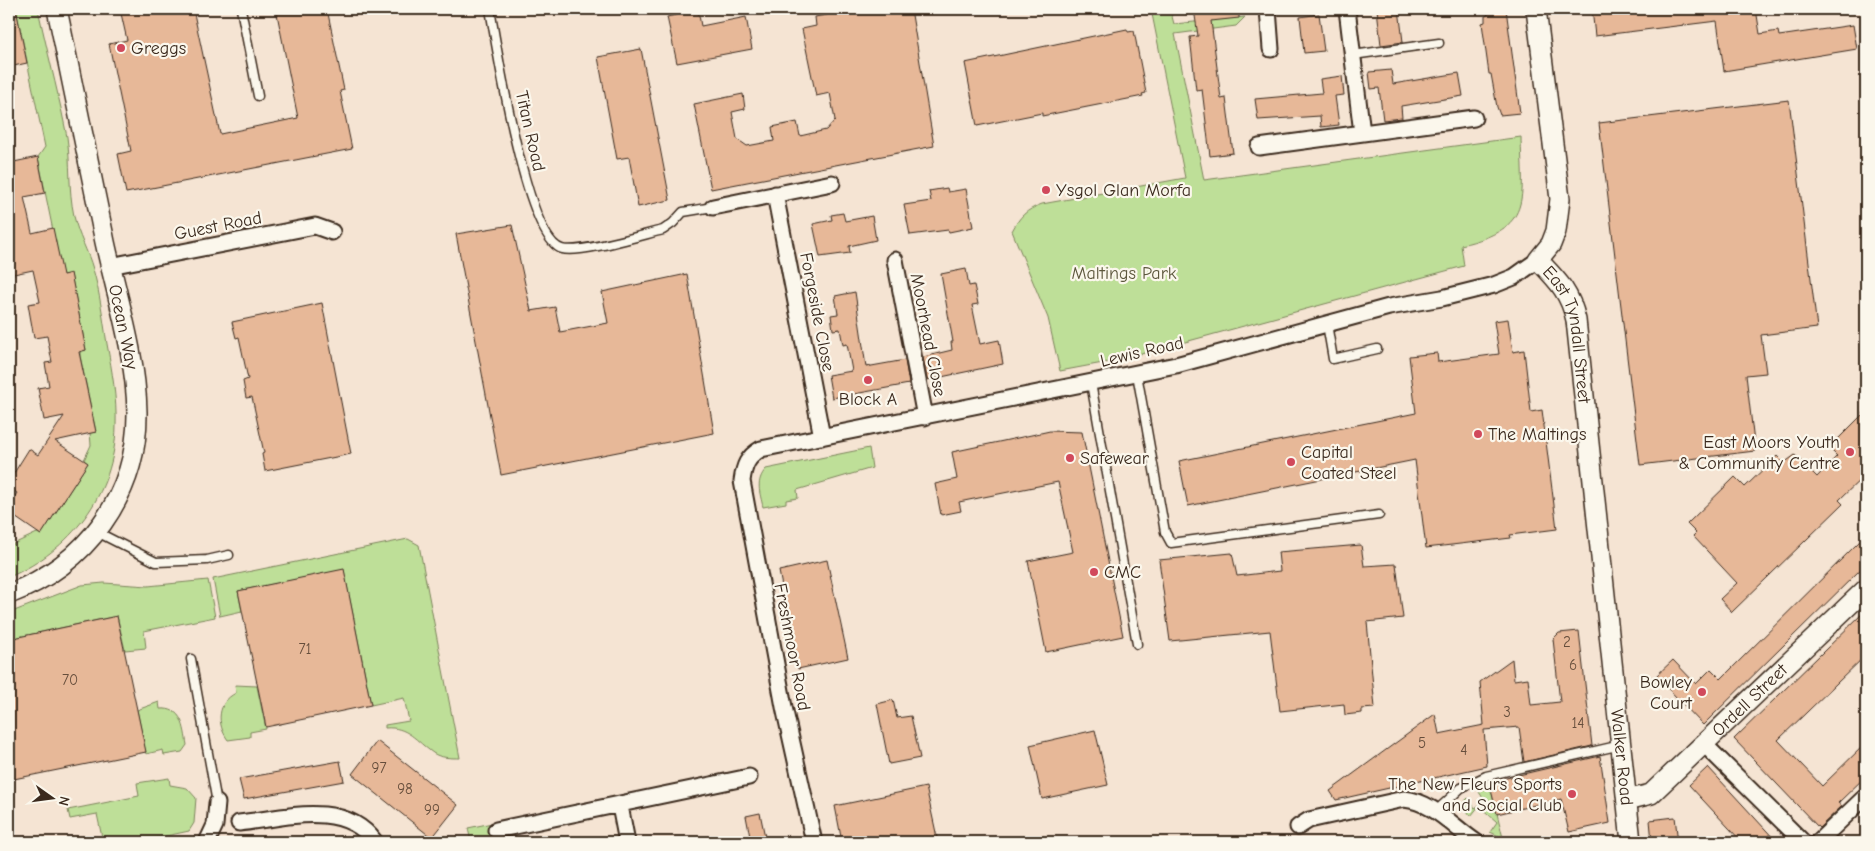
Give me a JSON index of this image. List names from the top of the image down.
{
  "streets": {
    "street": [
      "Guest Road",
      "Forgeside Close",
      "Ocean Way",
      "Moorhead Close",
      "East Tyndall Street",
      "Lewis Road",
      "Freshmoor Road",
      "Ordell Street",
      "Walker Road"
    ],
    "lane": ["Titan Road"]
  },
  "crossings": [
    ["Guest Road", "Ocean Way"],
    ["Forgeside Close", "Lewis Road"],
    ["Moorhead Close", "Lewis Road"],
    ["East Tyndall Street", "Lewis Road"],
    ["East Tyndall Street", "Walker Road"],
    ["Lewis Road", "Freshmoor Road"],
    ["Ordell Street", "Walker Road"]
  ],
  "parks": ["Maltings Park"],
  "places": [
    "Greggs",
    "Ysgol Glan Morfa",
    "Block A",
    "The Maltings",
    "East Moors Youth & Community Centre",
    "Safewear",
    "Capital Coated Steel",
    "CMC",
    "Bowley Court",
    "The New Fleurs Sports and Social Club"
  ],
  "house_numbers": [
    "2",
    "71",
    "6",
    "70",
    "3",
    "14",
    "5",
    "4",
    "97",
    "98",
    "99"
  ],
  "north": "right"
}
